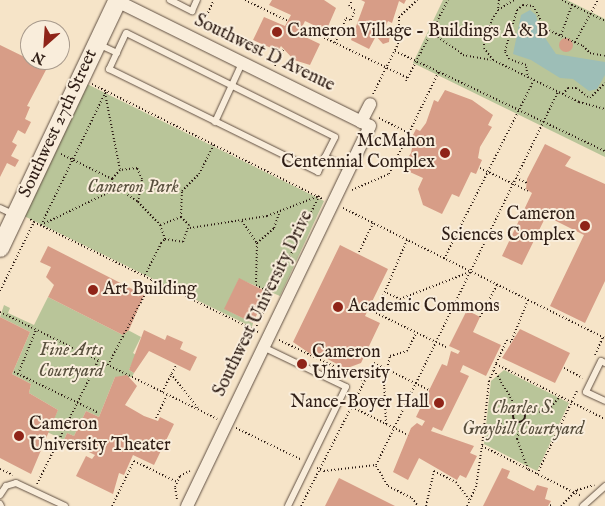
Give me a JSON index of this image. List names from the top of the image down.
{
  "streets": {
    "street": ["Southwest D Avenue", "Southwest 27th Street", "Southwest University Drive"]
  },
  "crossings": [
    ["Southwest D Avenue", "Southwest 27th Street"],
    ["Southwest D Avenue", "Southwest University Drive"]
  ],
  "parks": ["Cameron Park", "Fine Arts Courtyard", "Charles S. Graybill Courtyard"],
  "places": [
    "Cameron Village - Buildings A & B",
    "McMahon Centennial Complex",
    "Cameron Sciences Complex",
    "Art Building",
    "Academic Commons",
    "Cameron University",
    "Nance-Boyer Hall",
    "Cameron University Theater"
  ],
  "north": "bottom left"
}
